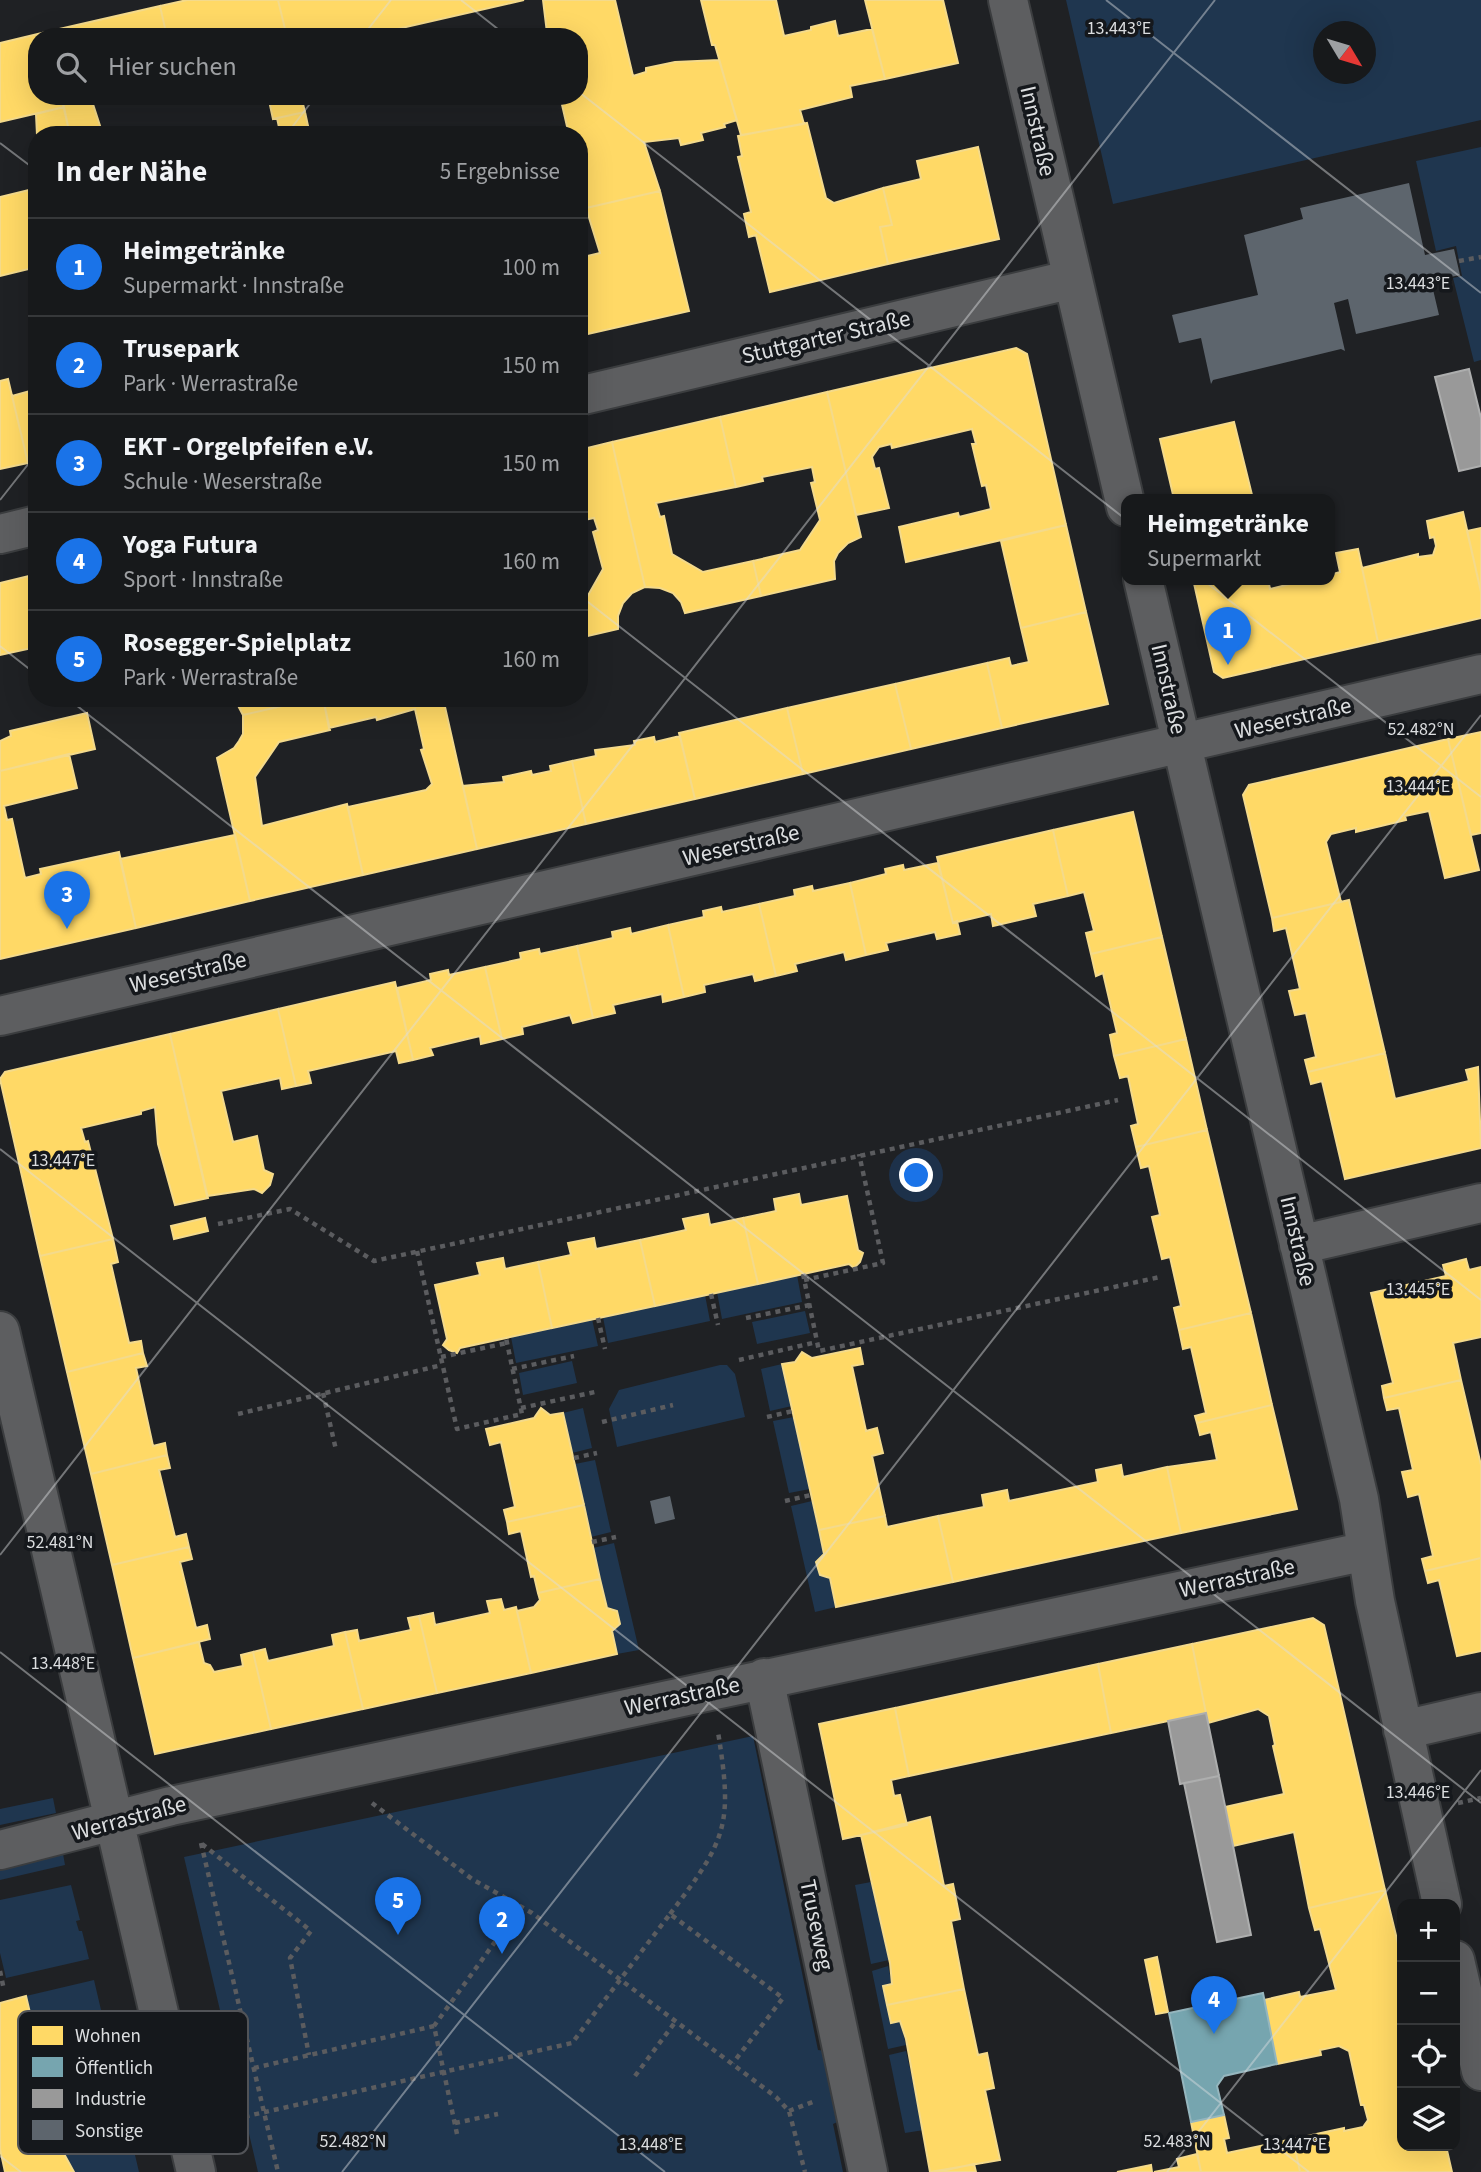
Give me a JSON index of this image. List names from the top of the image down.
{
  "streets": {
    "street": [
      "Innstraße",
      "Stuttgarter Straße",
      "Weserstraße",
      "Werrastraße",
      "Truseweg"
    ]
  },
  "crossings": [
    ["Innstraße", "Stuttgarter Straße"],
    ["Innstraße", "Weserstraße"],
    ["Innstraße", "Werrastraße"],
    ["Werrastraße", "Truseweg"]
  ],
  "legend": [
    "Wohnen",
    "Öffentlich",
    "Industrie",
    "Sonstige"
  ],
  "north": "bottom right",
  "page": {
    "search": "Hier suchen",
    "heading": ["In der Nähe", "5 Ergebnisse"],
    "list": [
      {
        "mark": "1",
        "name": "Heimgetränke",
        "note": "Supermarkt · Innstraße",
        "value": "100 m"
      },
      {
        "mark": "2",
        "name": "Trusepark",
        "note": "Park · Werrastraße",
        "value": "150 m"
      },
      {
        "mark": "3",
        "name": "EKT - Orgelpfeifen e.V.",
        "note": "Schule · Weserstraße",
        "value": "150 m"
      },
      {
        "mark": "4",
        "name": "Yoga Futura",
        "note": "Sport · Innstraße",
        "value": "160 m"
      },
      {
        "mark": "5",
        "name": "Rosegger-Spielplatz",
        "note": "Park · Werrastraße",
        "value": "160 m"
      }
    ],
    "popup": ["Heimgetränke", "Supermarkt"],
    "pins": [
      "1",
      "3",
      "5",
      "2",
      "4"
    ],
    "map_buttons": ["+", "−"]
  },
  "coordinates": [
    "13.443°E",
    "52.482°N",
    "13.444°E",
    "13.447°E",
    "13.445°E",
    "52.481°N",
    "13.448°E",
    "13.446°E",
    "52.483°N"
  ]
}
